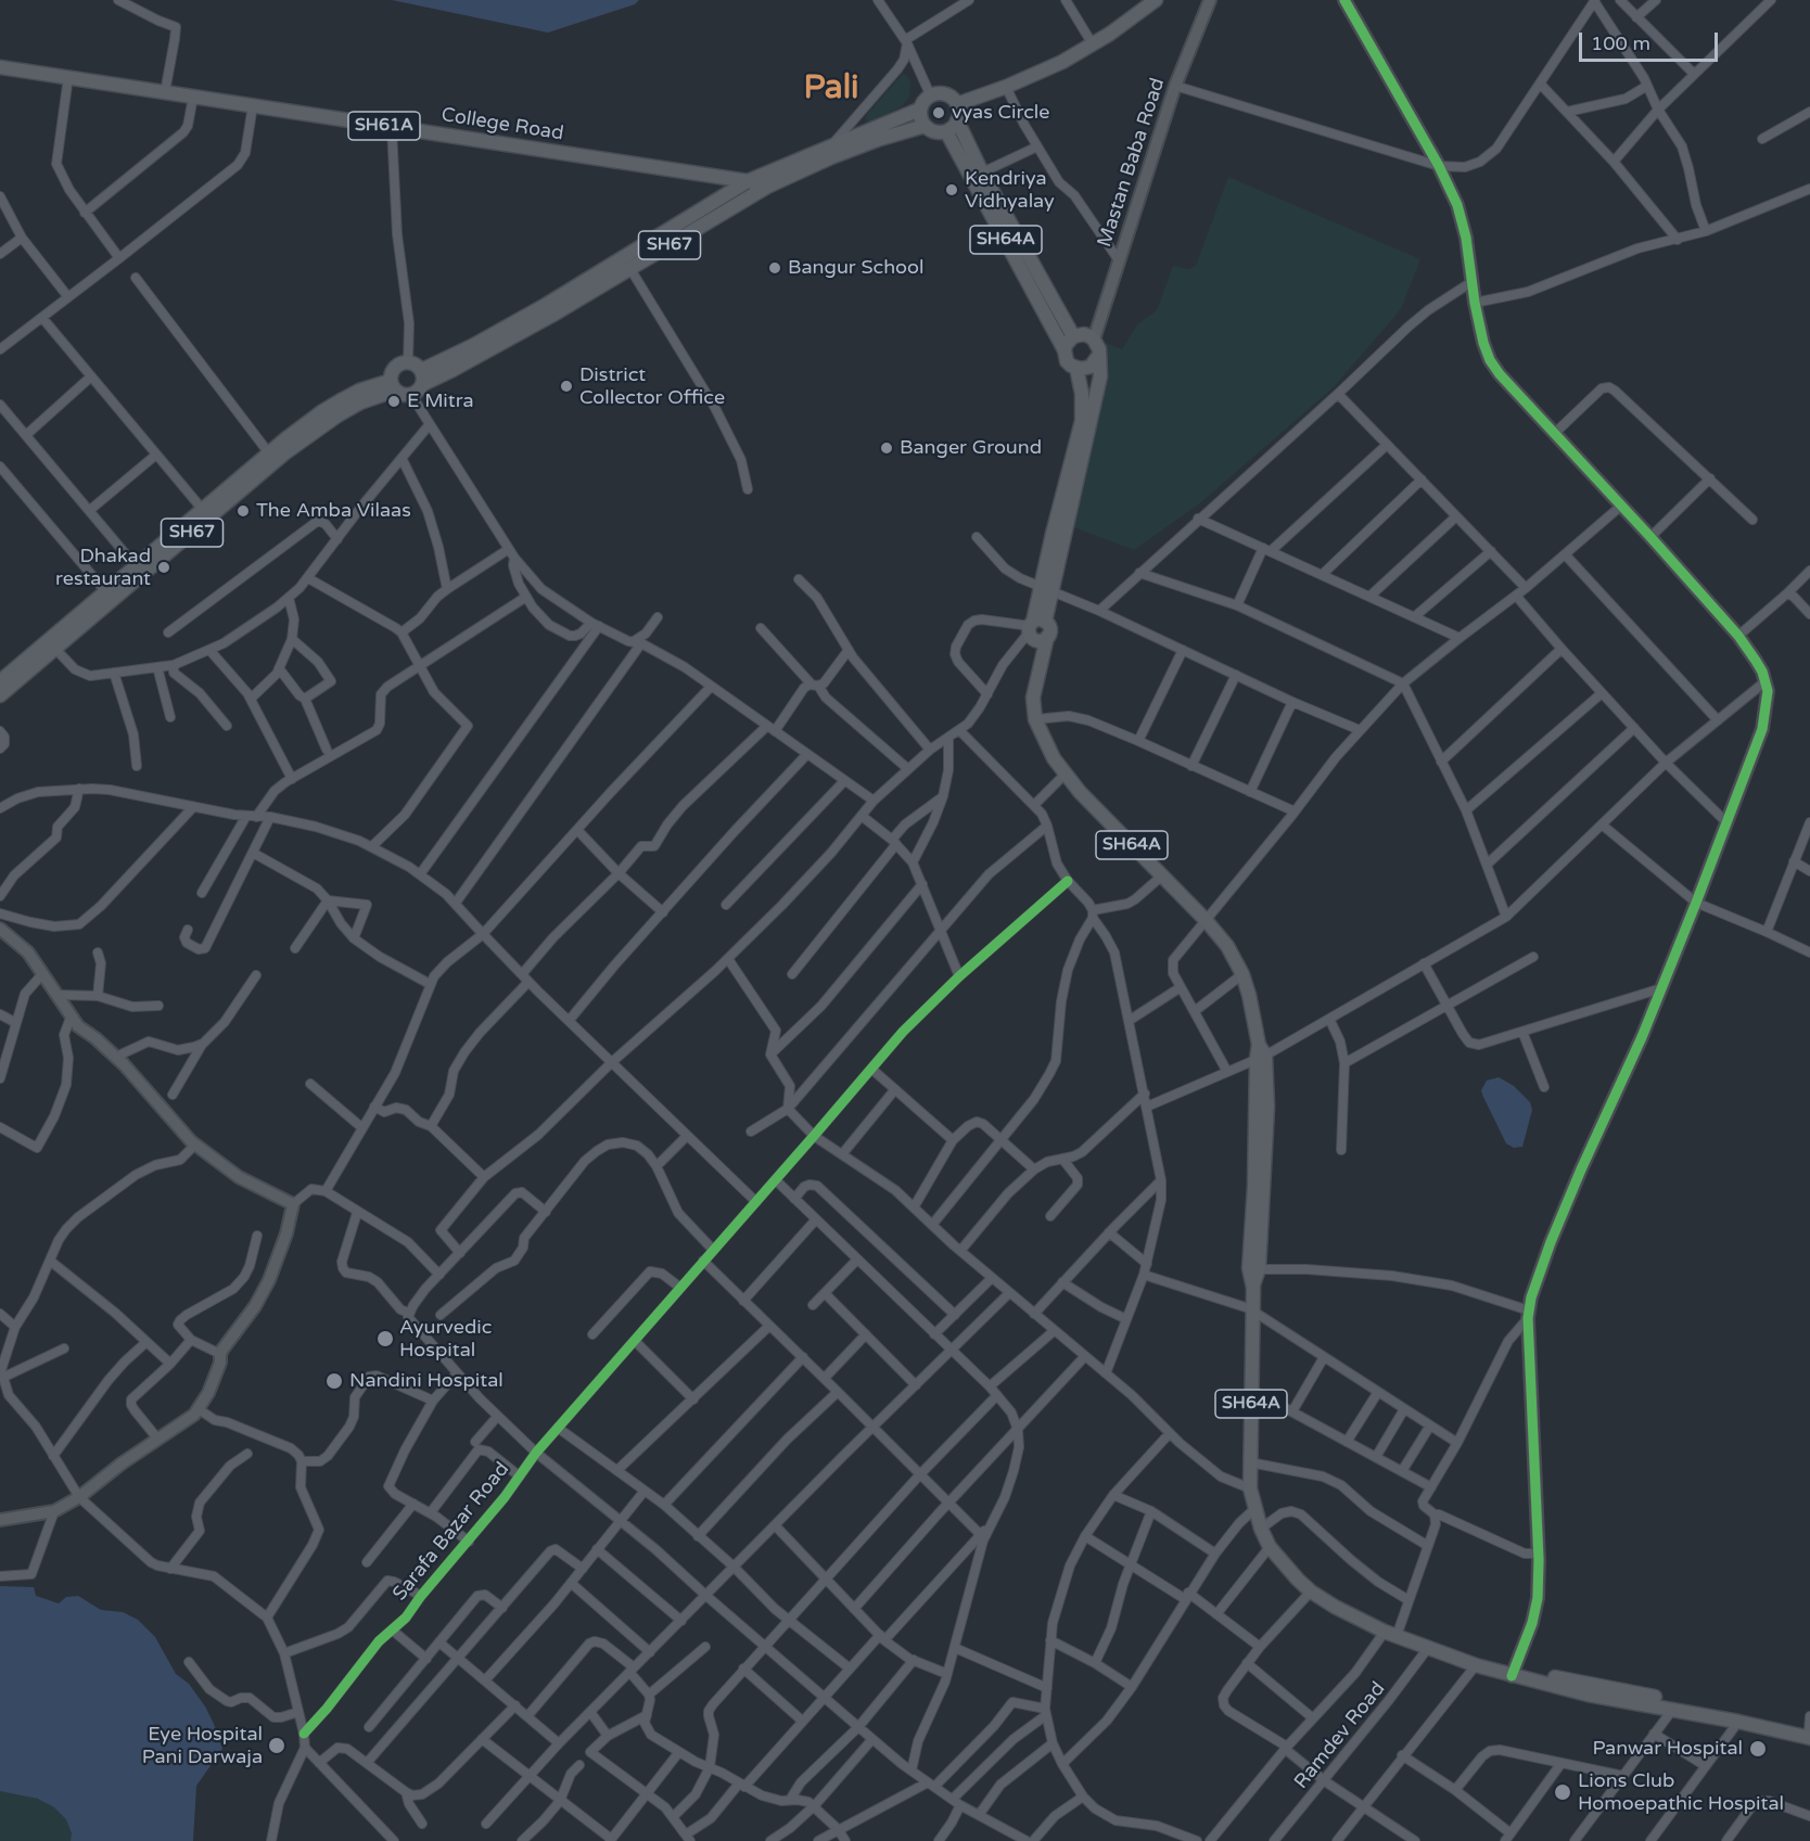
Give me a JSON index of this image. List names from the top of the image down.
{
  "streets": {
    "main road": [
      "College Road",
      "SH61A",
      "SH64A",
      "SH67"
    ],
    "street": ["Mastan Baba Road", "Sarafa Bazar Road", "Ramdev Road"]
  },
  "crossings": [
    ["College Road", "SH67"],
    ["Mastan Baba Road", "SH64A"],
    ["SH64A", "SH67"],
    ["SH64A", "Ramdev Road"]
  ],
  "districts": ["Pali"],
  "places": [
    "vyas Circle",
    "Kendriya Vidhyalay",
    "Bangur School",
    "District Collector Office",
    "E Mitra",
    "Banger Ground",
    "The Amba Vilaas",
    "Dhakad restaurant",
    "Ayurvedic Hospital",
    "Nandini Hospital",
    "Eye Hospital Pani Darwaja",
    "Panwar Hospital",
    "Lions Club Homoepathic Hospital"
  ],
  "scale_bar": "100 m"
}
